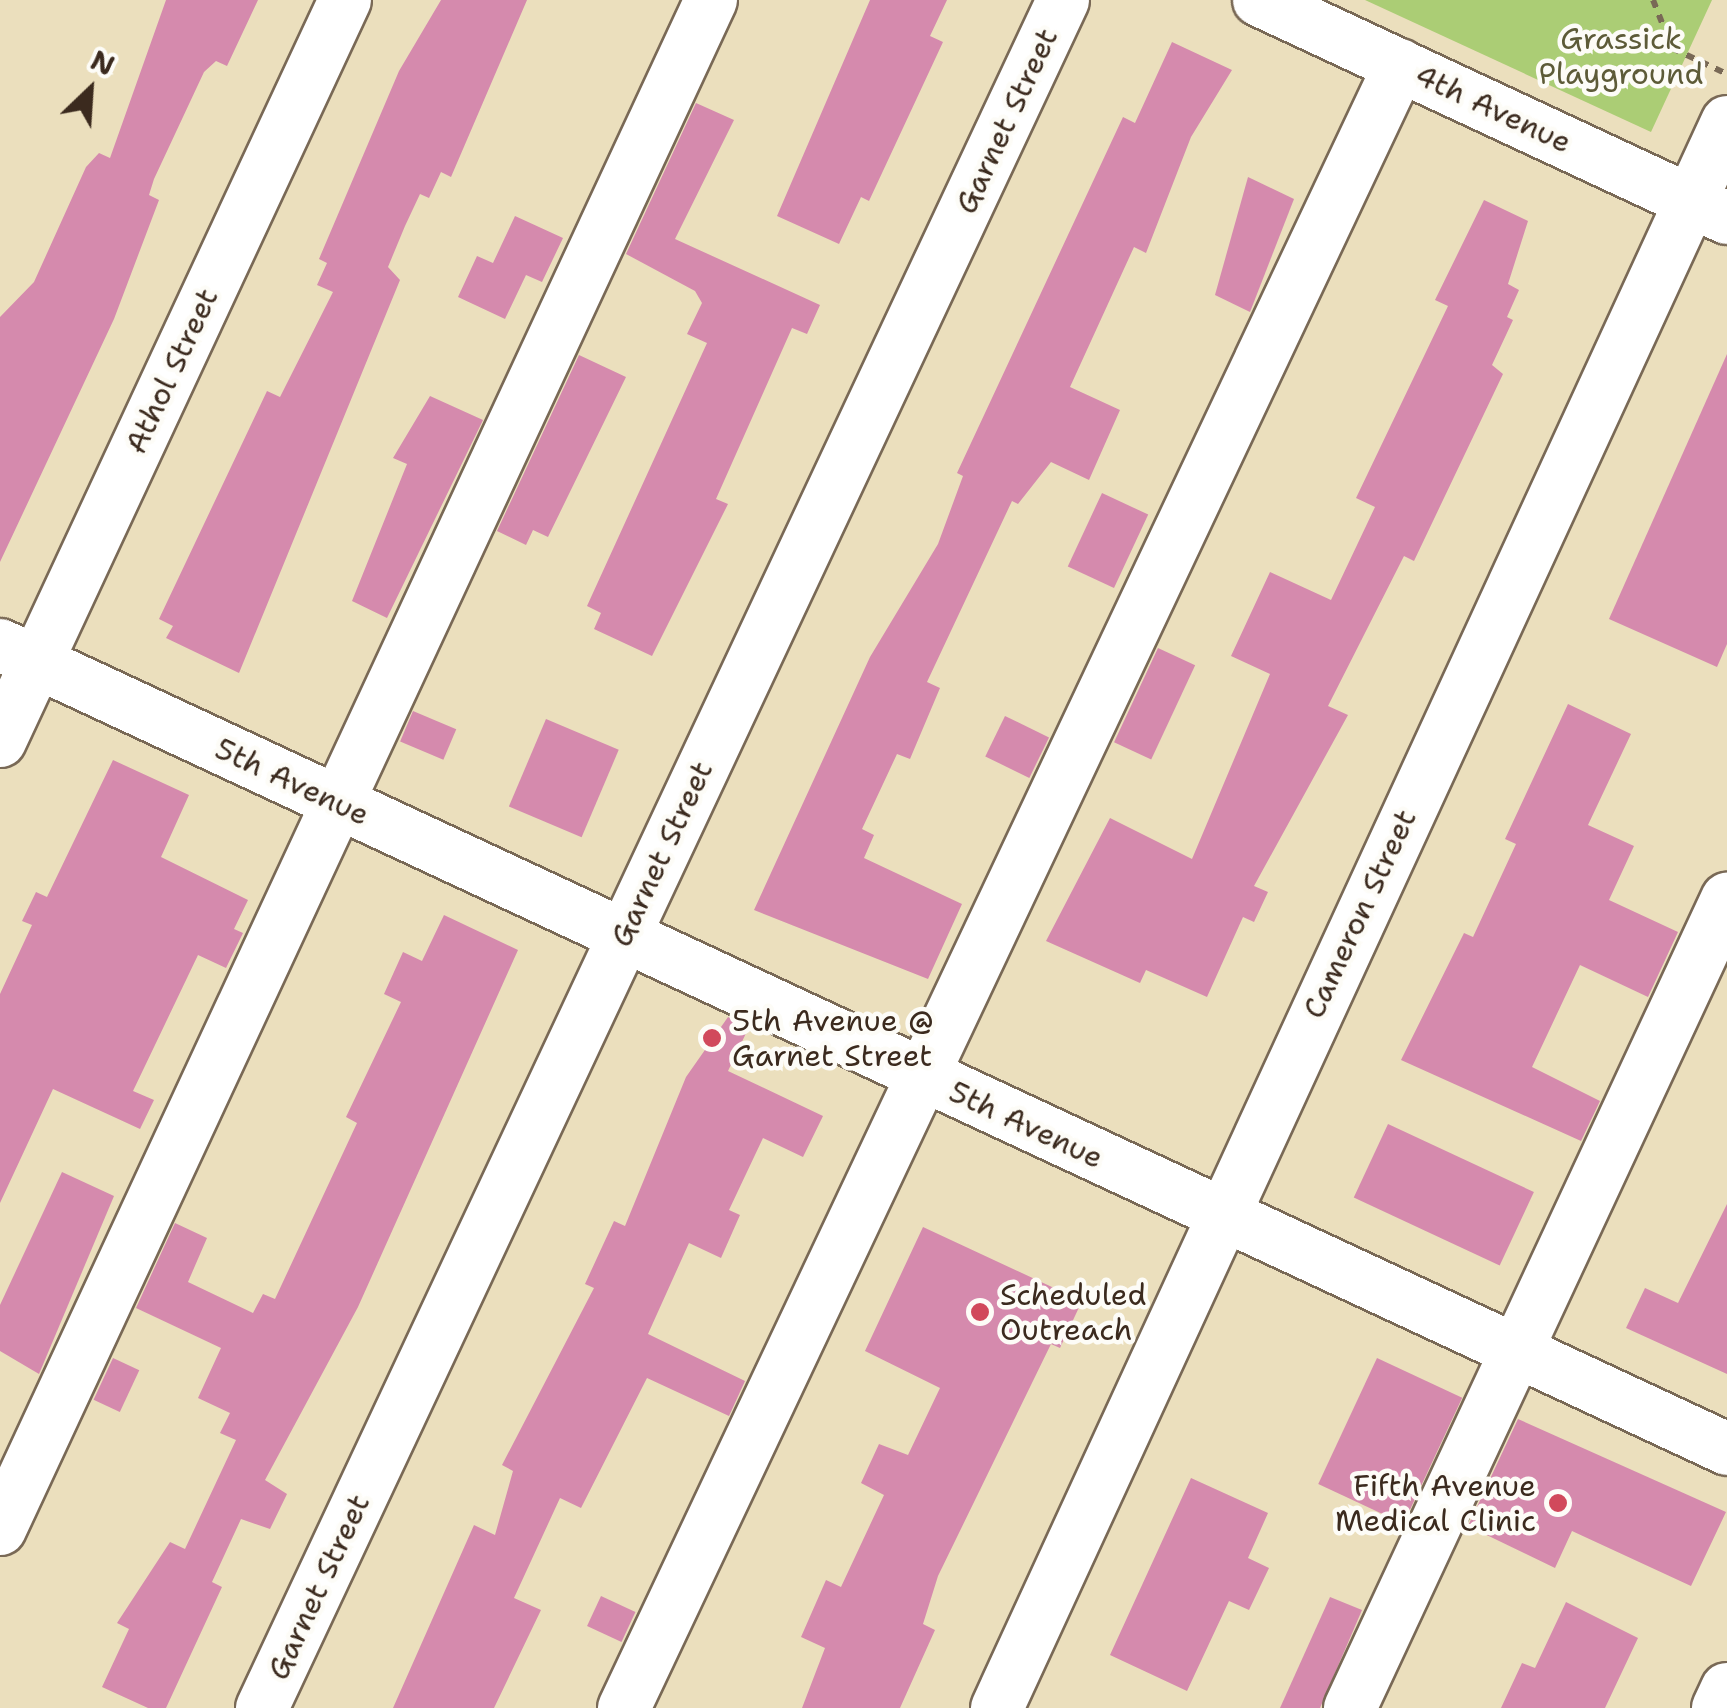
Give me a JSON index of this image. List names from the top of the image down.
{
  "streets": {
    "street": [
      "4th Avenue",
      "Garnet Street",
      "Athol Street",
      "5th Avenue",
      "Cameron Street"
    ]
  },
  "crossings": [
    ["4th Avenue", "Cameron Street"],
    ["Garnet Street", "5th Avenue"],
    ["Athol Street", "5th Avenue"],
    ["5th Avenue", "Cameron Street"]
  ],
  "parks": ["Grassick Playground"],
  "places": ["5th Avenue @ Garnet Street", "Scheduled Outreach", "Fifth Avenue Medical Clinic"],
  "north": "top right"
}
